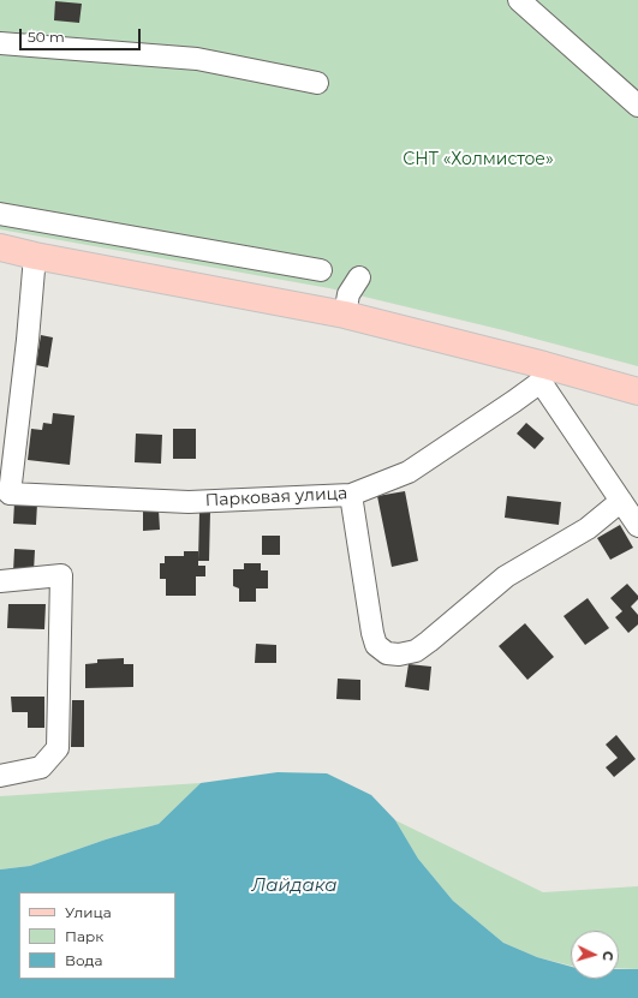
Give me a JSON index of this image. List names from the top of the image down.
{
  "streets": {
    "street": ["Парковая улица"]
  },
  "water": ["Лайдака"],
  "parks": ["СНТ «Холмистое»"],
  "legend": ["Улица", "Парк", "Вода"],
  "scale_bar": "50 m",
  "north": "right"
}
